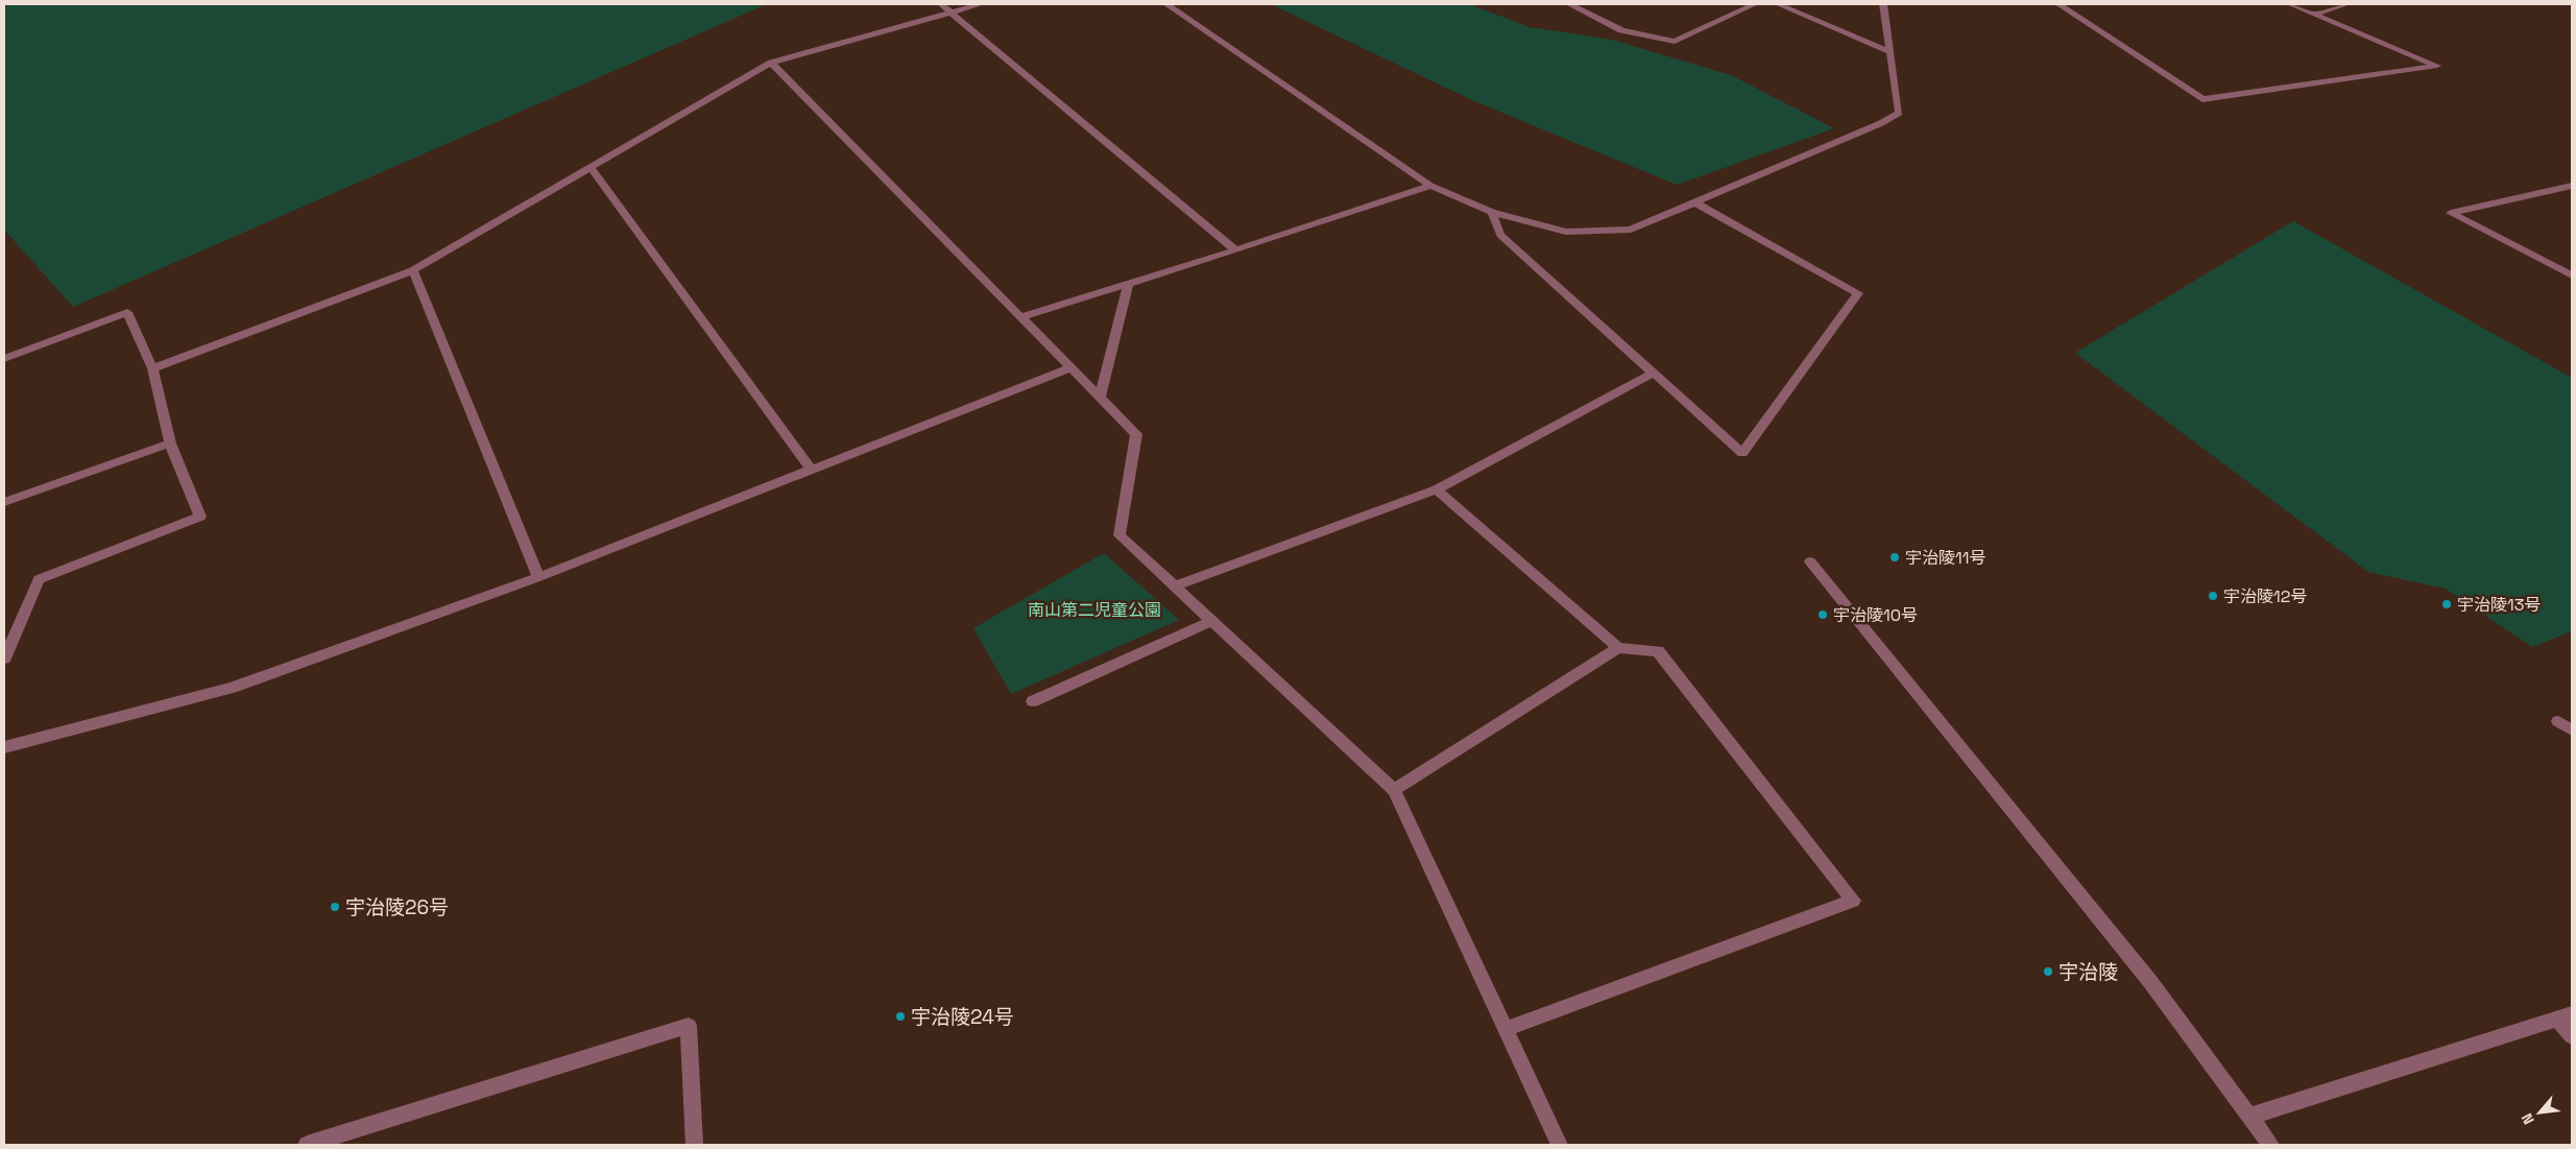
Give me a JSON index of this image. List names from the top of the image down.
{
  "parks": ["南山第二児童公園"],
  "places": [
    "宇治陵11号",
    "宇治陵12号",
    "宇治陵13号",
    "宇治陵10号",
    "宇治陵26号",
    "宇治陵",
    "宇治陵24号"
  ],
  "north": "bottom left"
}
